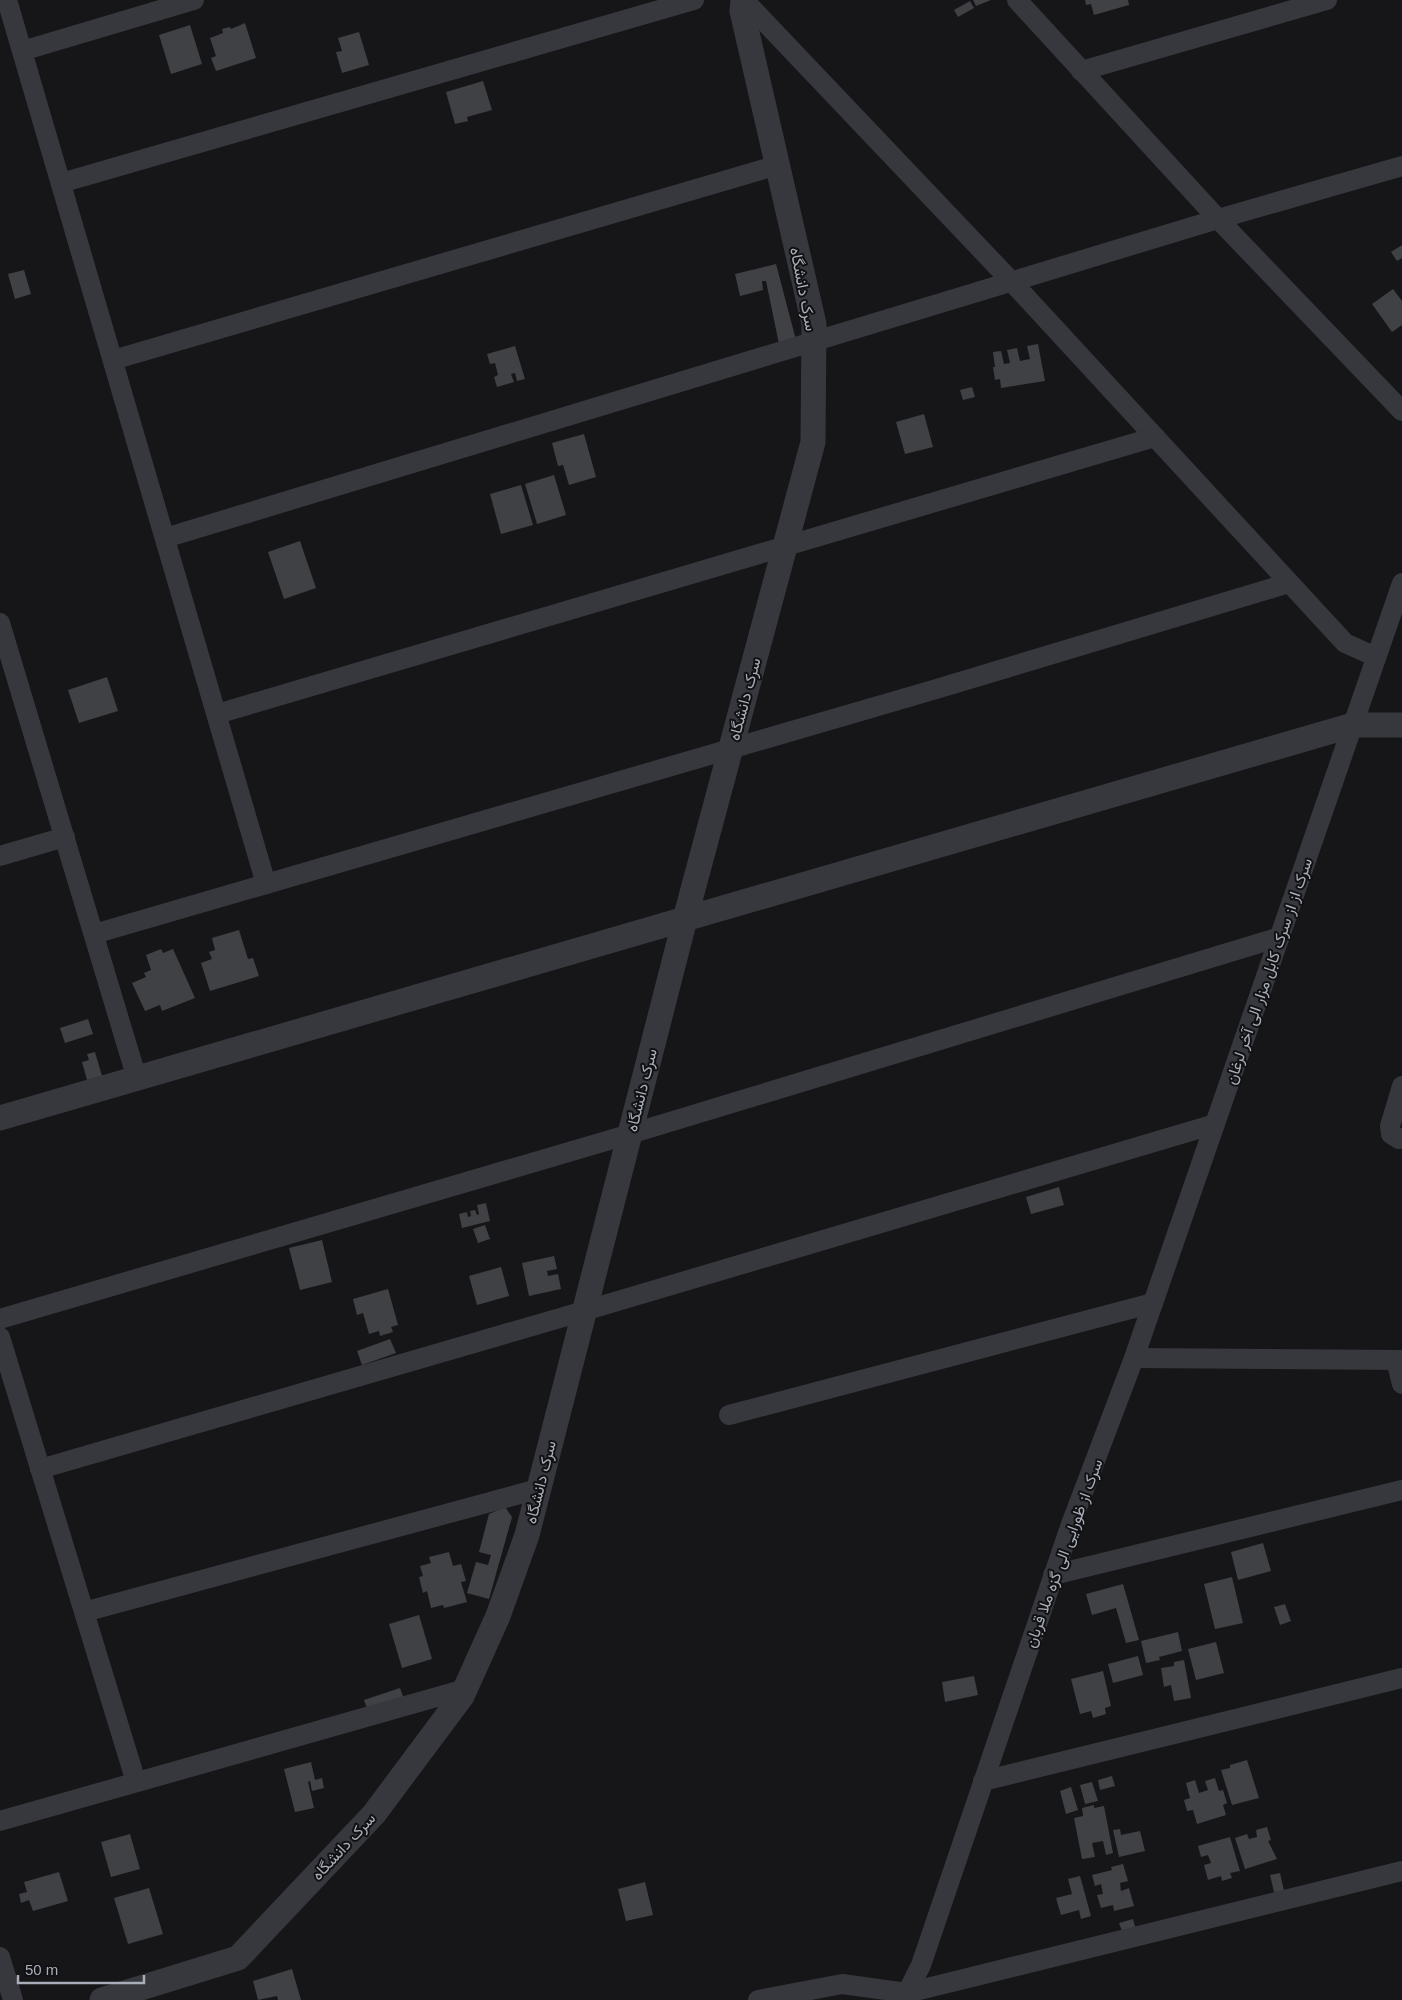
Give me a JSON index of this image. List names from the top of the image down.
{
  "streets": {
    "street": ["سرک دانشگاه", "سرک از از سرک کابل مزار الی آخر لرغان", "سرک از ظورایی الی گزه ملا قربان"]
  },
  "crossings": [
    ["سرک از از سرک کابل مزار الی آخر لرغان", "سرک از ظورایی الی گزه ملا قربان"]
  ],
  "scale_bar": "50 m"
}
